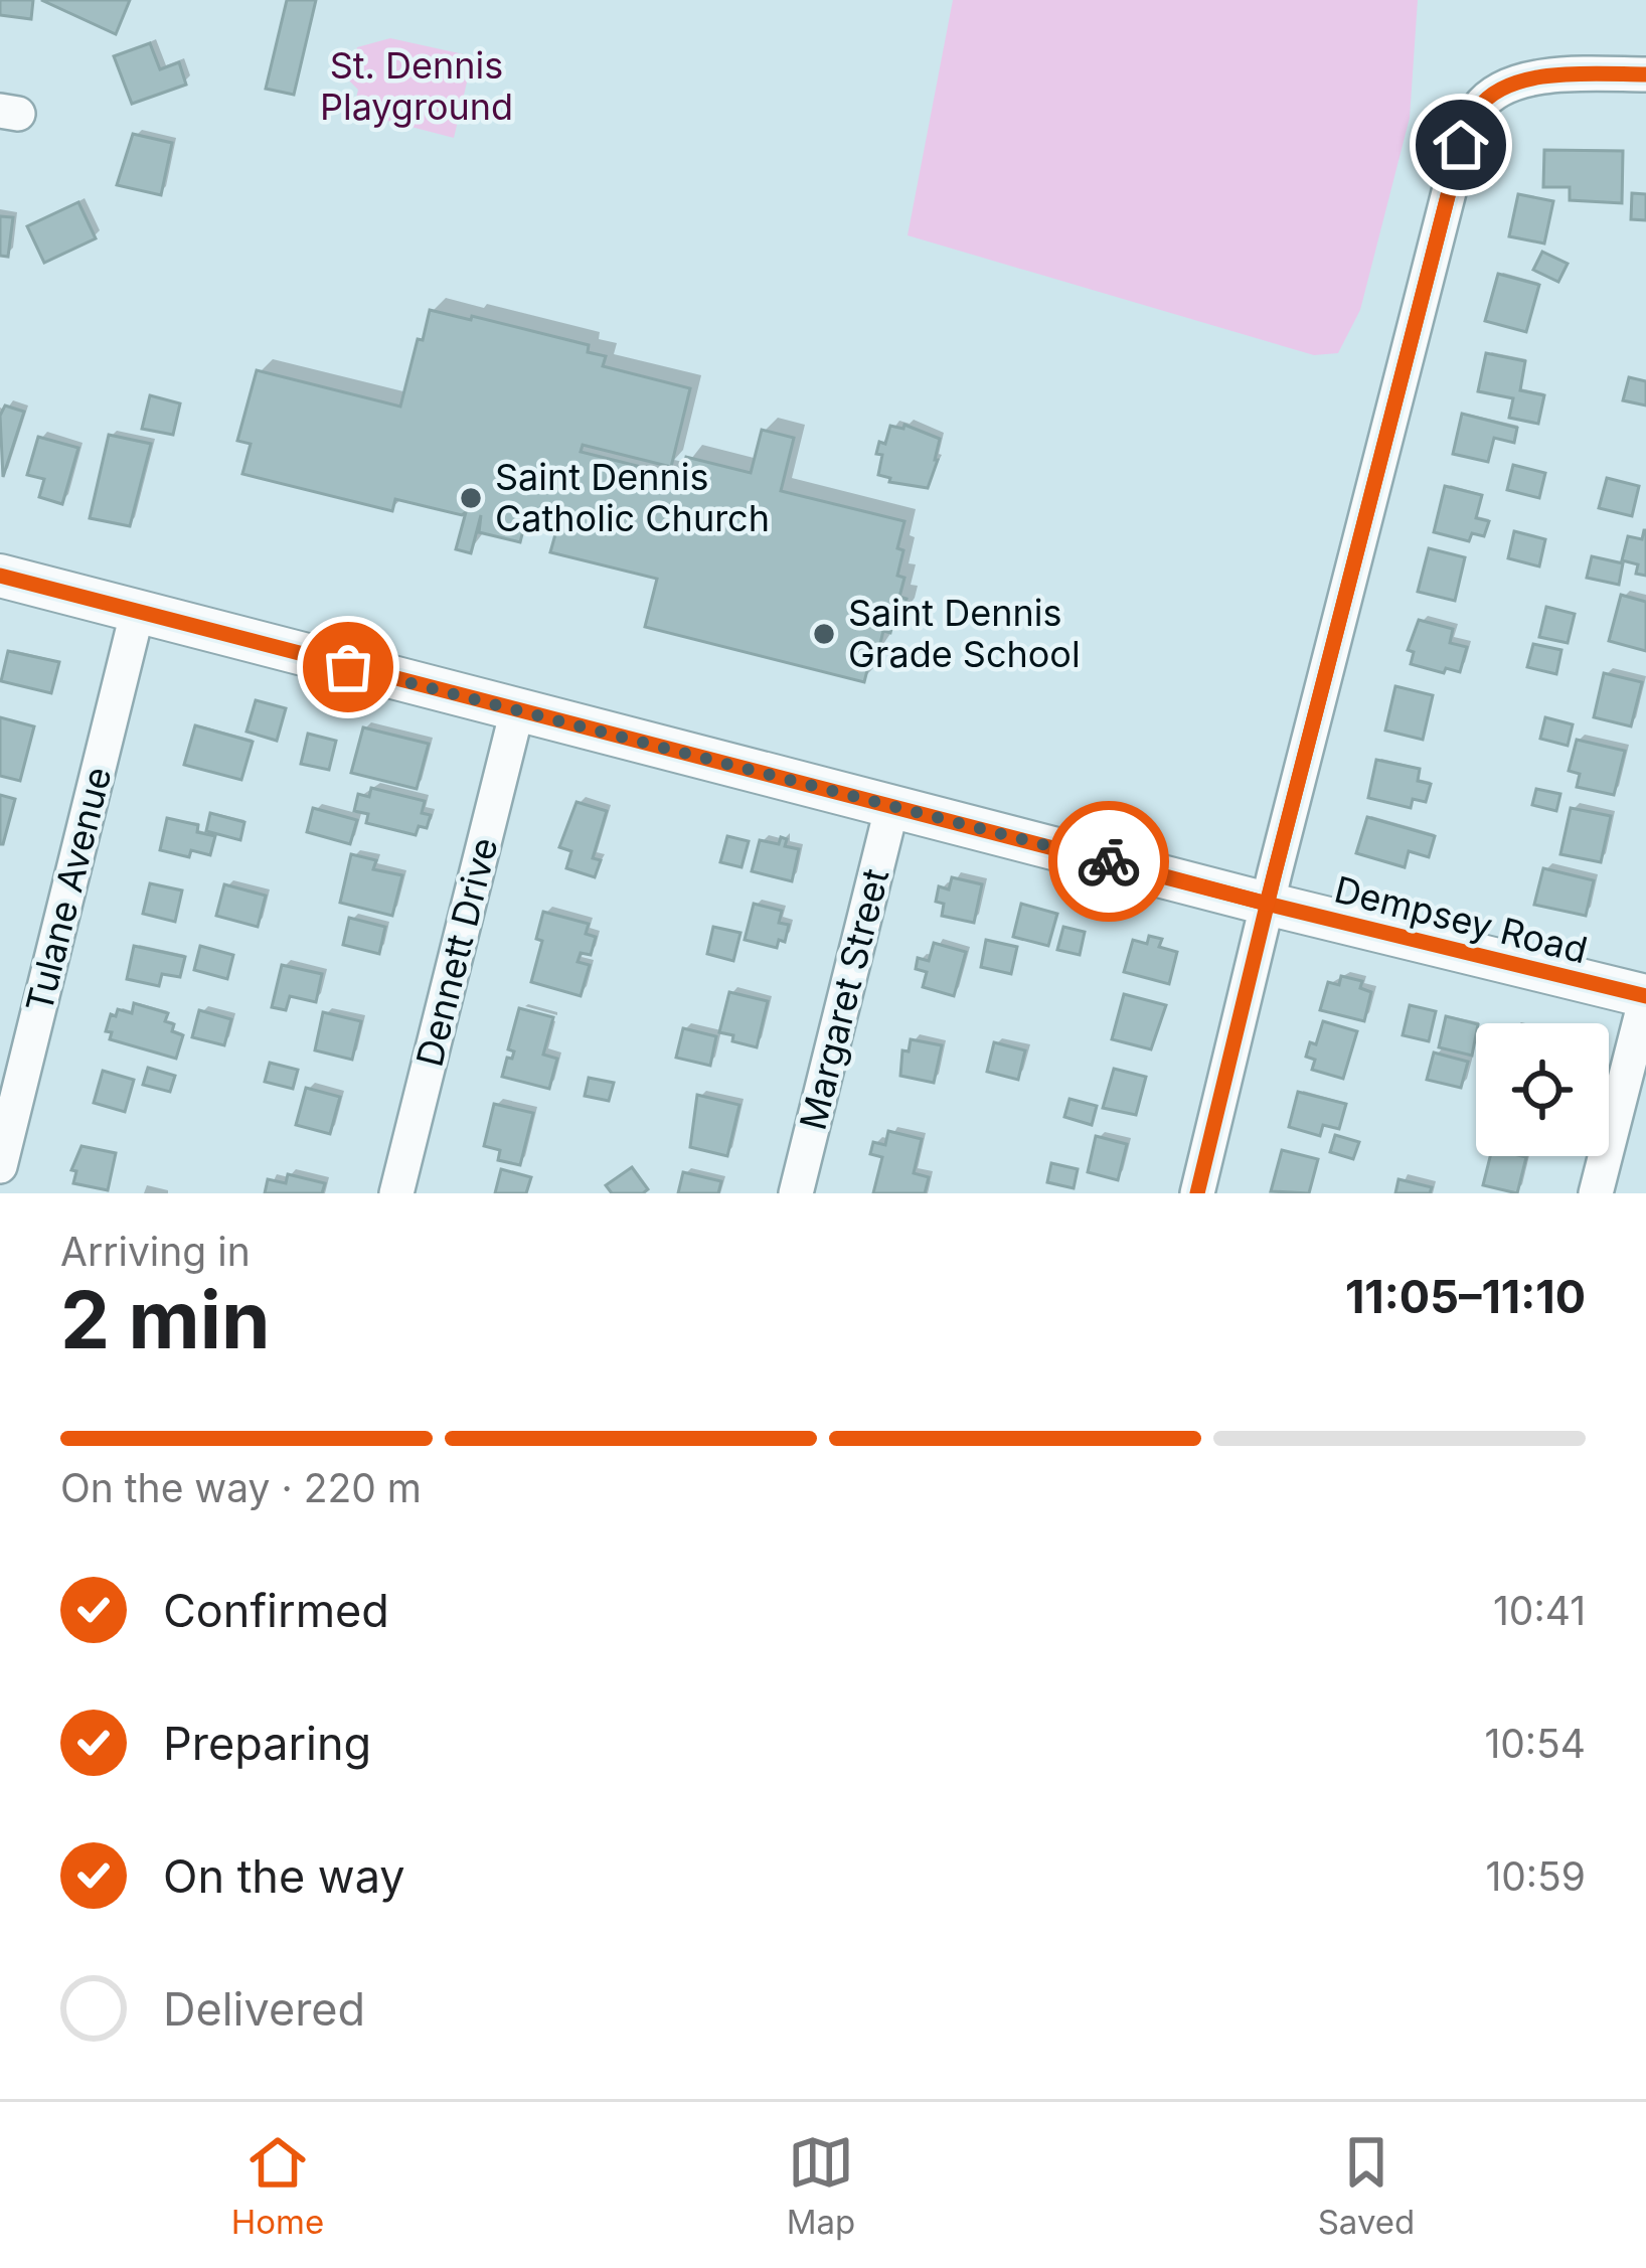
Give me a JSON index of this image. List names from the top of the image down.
{
  "streets": {
    "street": [
      "Tulane Avenue",
      "Dempsey Road",
      "Dennett Drive",
      "Margaret Street"
    ]
  },
  "crossings": [
    ["Tulane Avenue", "Dempsey Road"],
    ["Dempsey Road", "Dennett Drive"],
    ["Dempsey Road", "Margaret Street"]
  ],
  "parks": ["St. Dennis Playground"],
  "places": ["Saint Dennis Catholic Church", "Saint Dennis Grade School"],
  "page": {
    "heading": ["2 min", "Arriving in", "11:05–11:10"],
    "bar": "On the way · 220 m",
    "list": [
      ["Confirmed", "10:41"],
      ["Preparing", "10:54"],
      ["On the way", "10:59"],
      "Delivered"
    ],
    "tabs": ["Home", "Map", "Saved"]
  }
}
